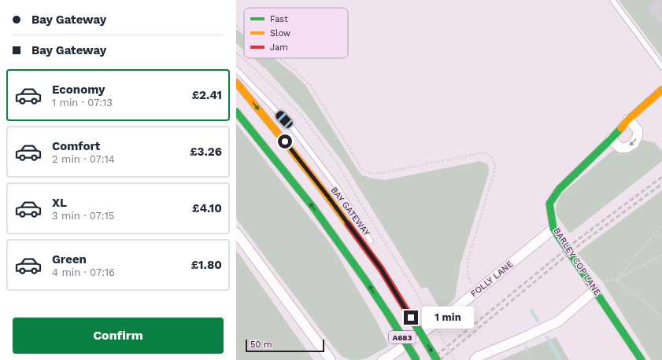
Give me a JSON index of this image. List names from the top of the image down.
{
  "streets": {
    "main road": ["BAY GATEWAY", "BARLEY COP LANE", "A683"],
    "street": ["FOLLY LANE"]
  },
  "crossings": [
    ["BARLEY COP LANE", "FOLLY LANE"]
  ],
  "legend": ["Fast", "Slow", "Jam"],
  "scale_bar": "50 m",
  "page": {
    "banner": ["Bay Gateway", "Bay Gateway"],
    "list": [
      {
        "name": "Economy",
        "note": "1 min · 07:13",
        "value": "£2.41"
      },
      {
        "name": "Comfort",
        "note": "2 min · 07:14",
        "value": "£3.26"
      },
      {
        "name": "XL",
        "note": "3 min · 07:15",
        "value": "£4.10"
      },
      {
        "name": "Green",
        "note": "4 min · 07:16",
        "value": "£1.80"
      }
    ],
    "bubble": "1 min",
    "buttons": "Confirm",
    "scale": "50 m"
  }
}
